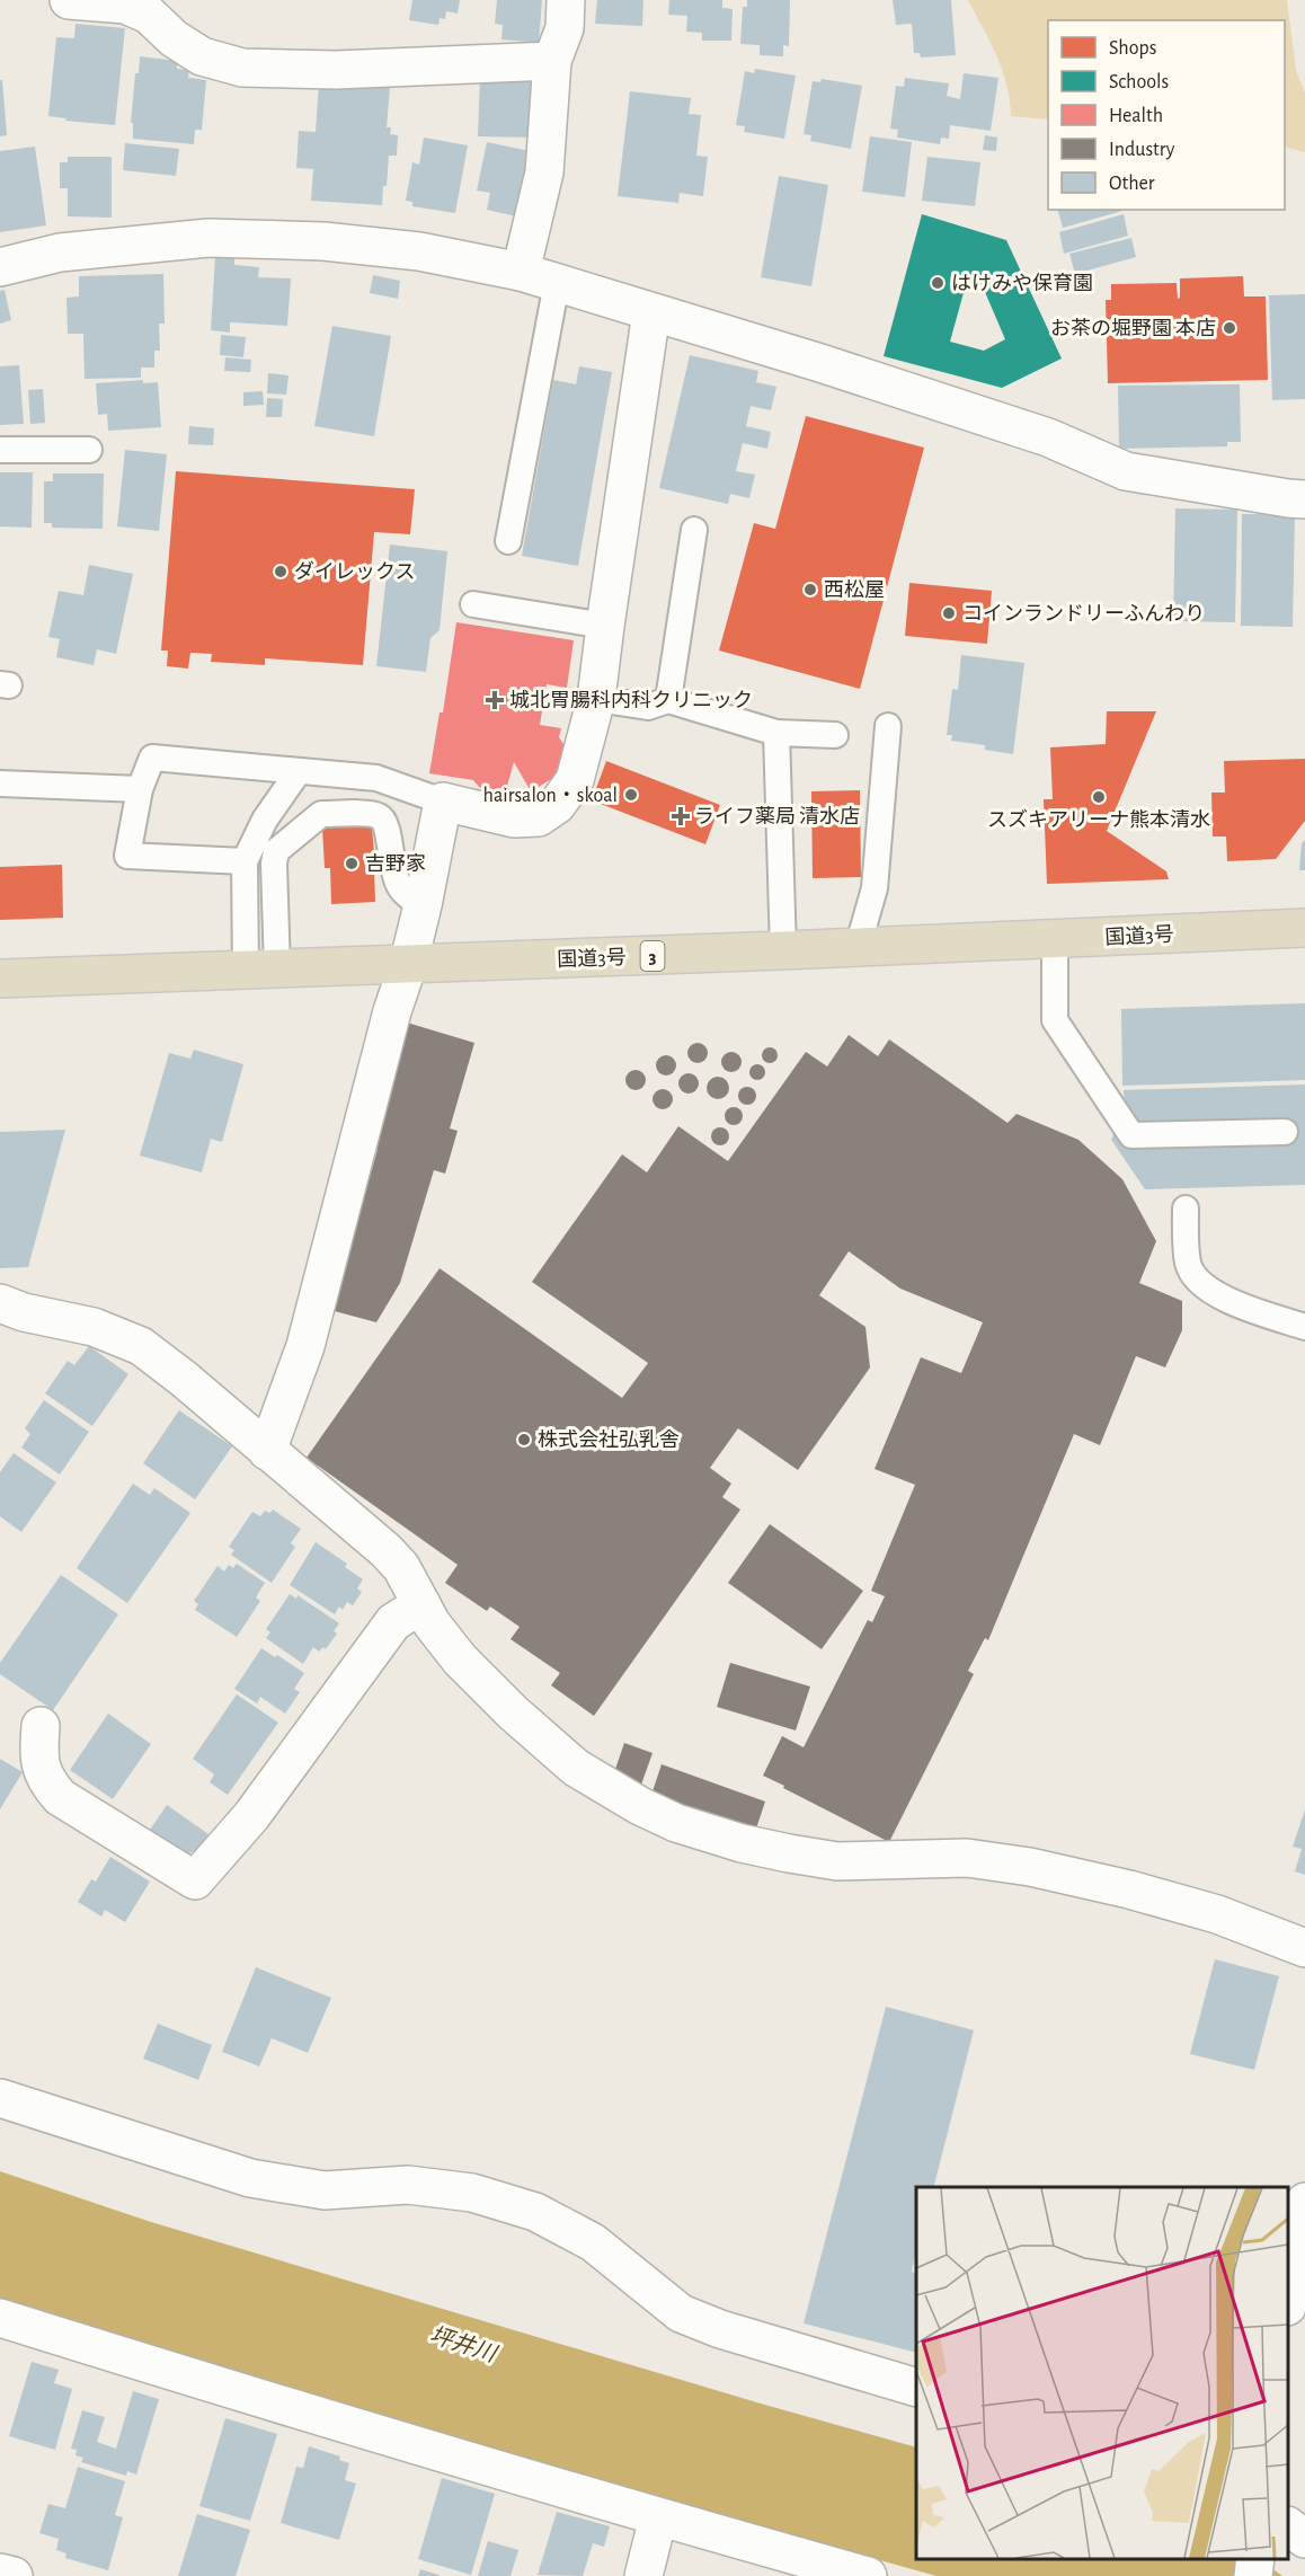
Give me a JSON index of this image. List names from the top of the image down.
{
  "streets": {
    "highway": ["国道3号", "3"]
  },
  "water": ["坪井川"],
  "places": {
    "other": [
      "はけみや保育園",
      "お茶の堀野園 本店",
      "ダイレックス",
      "西松屋",
      "コインランドリーふんわり",
      "hairsalon・skoal",
      "スズキアリーナ熊本清水",
      "吉野家",
      "株式会社弘乳舎"
    ],
    "health": ["城北胃腸科内科クリニック", "ライフ薬局 清水店"]
  },
  "legend": [
    "Shops",
    "Schools",
    "Health",
    "Industry",
    "Other"
  ]
}
